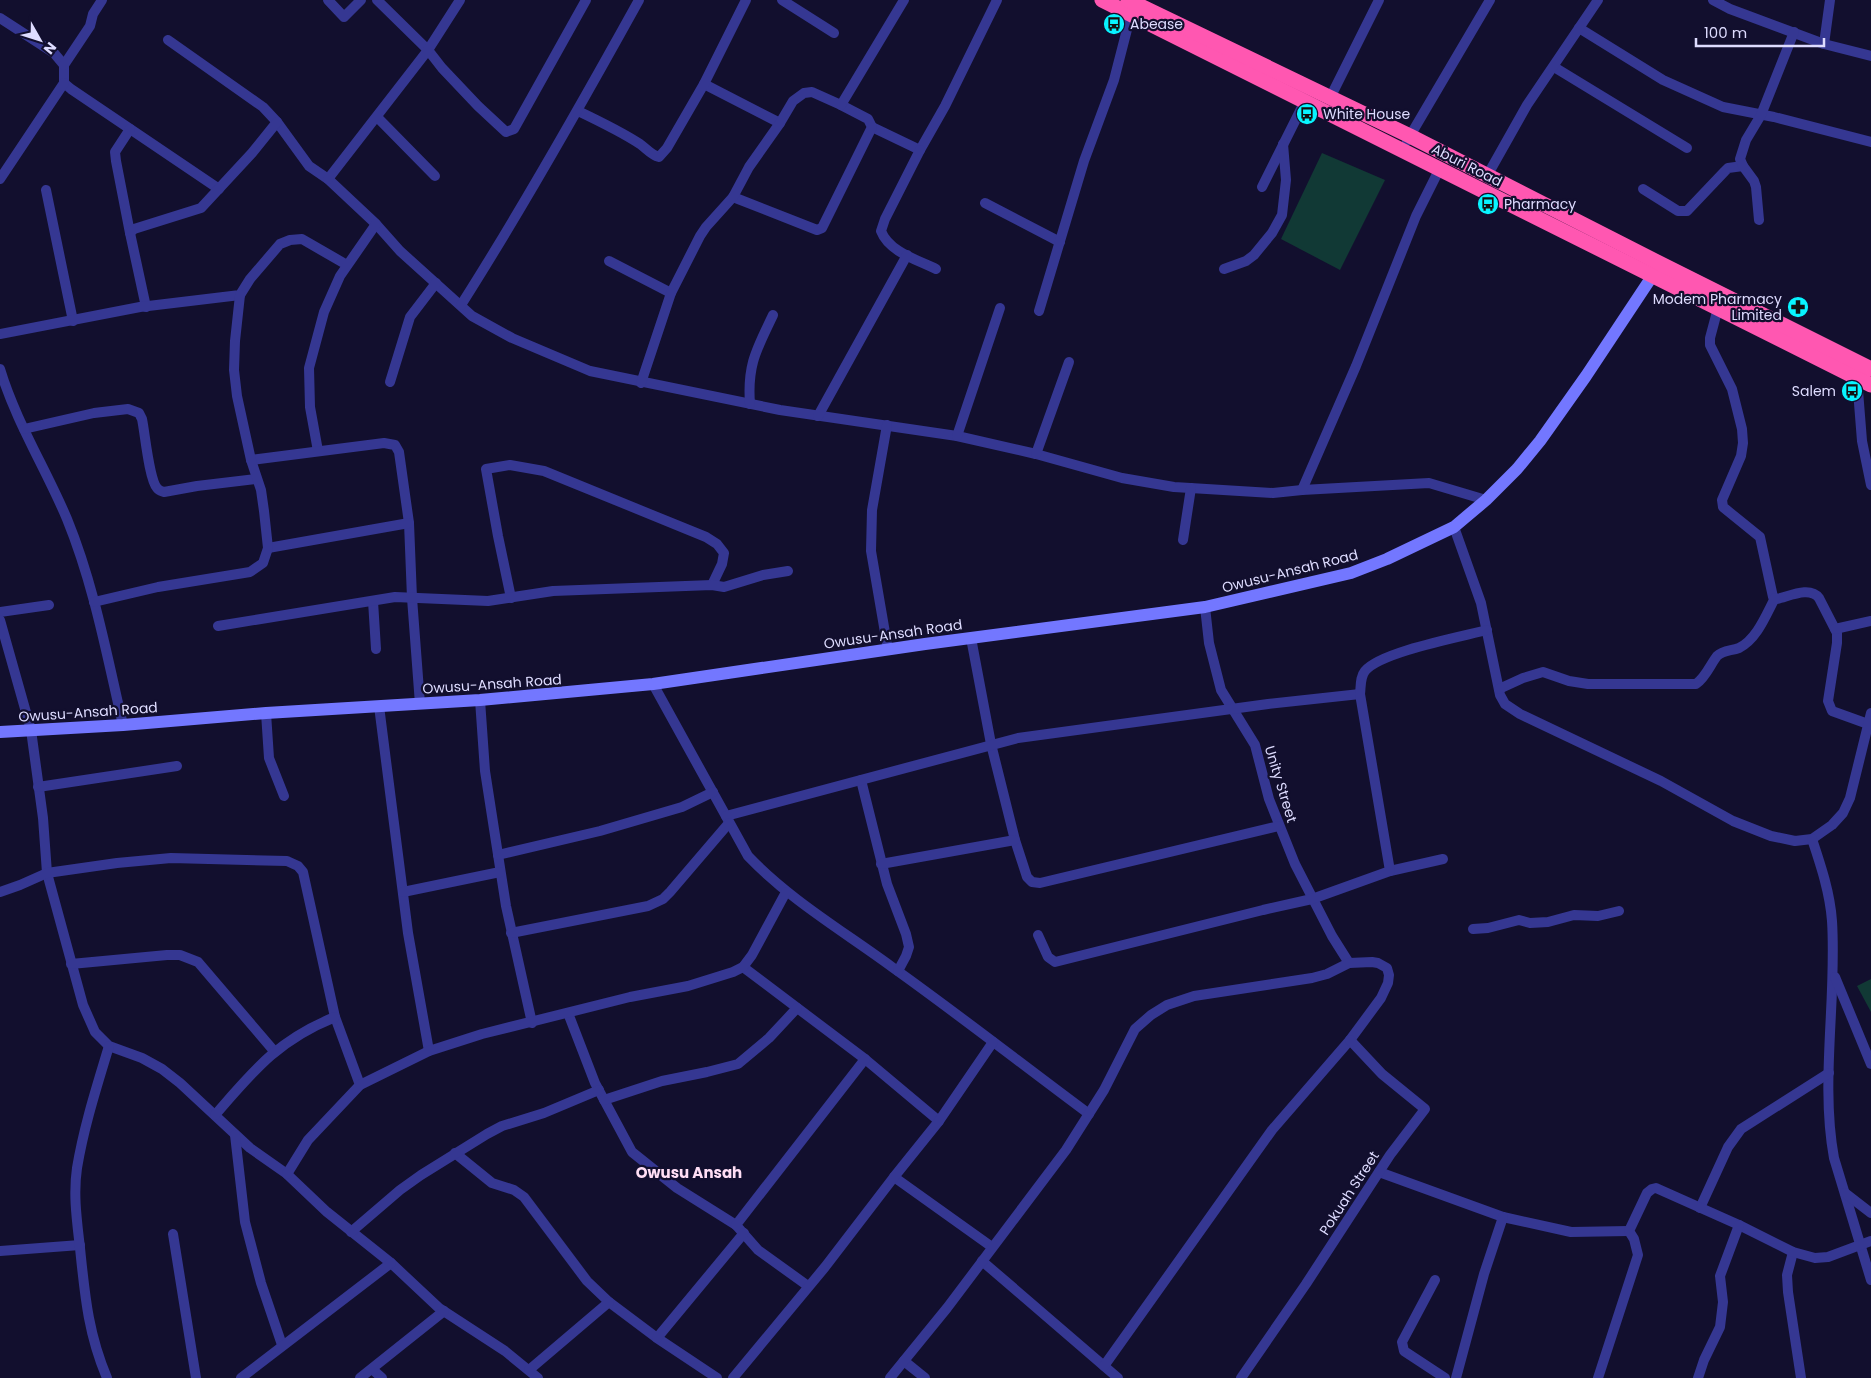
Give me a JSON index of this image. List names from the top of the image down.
{
  "streets": {
    "highway": ["Aburi Road"],
    "street": ["Owusu-Ansah Road", "Unity Street", "Pokuah Street"]
  },
  "crossings": [
    ["Aburi Road", "Owusu-Ansah Road"],
    ["Owusu-Ansah Road", "Unity Street"]
  ],
  "districts": ["Owusu Ansah"],
  "places": {
    "bus stop": [
      "Abease",
      "White House",
      "Pharmacy",
      "Salem"
    ],
    "pharmacy": ["Modem Pharmacy Limited"]
  },
  "scale_bar": "100 m",
  "north": "bottom right"
}
